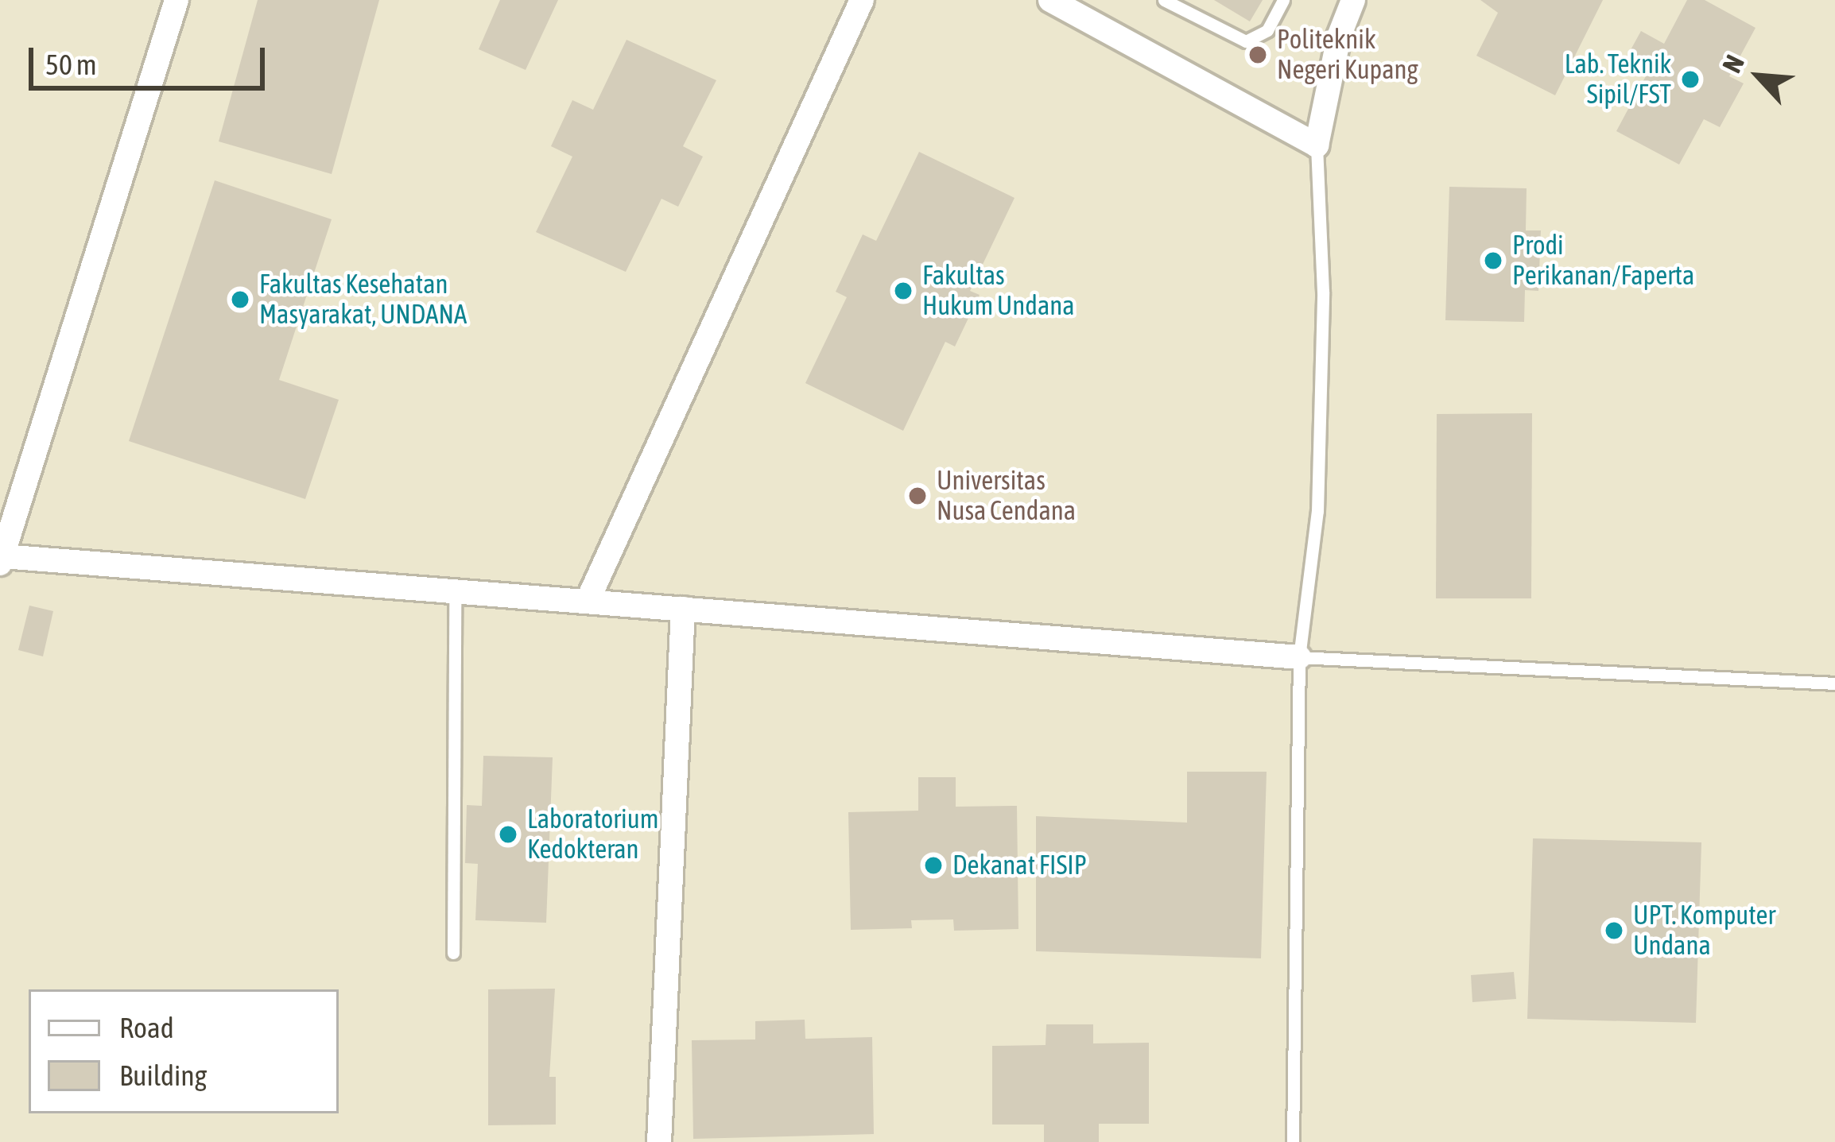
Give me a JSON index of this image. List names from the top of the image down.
{
  "places": [
    "Politeknik Negeri Kupang",
    "Lab. Teknik Sipil/FST",
    "Prodi Perikanan/Faperta",
    "Fakultas Hukum Undana",
    "Fakultas Kesehatan Masyarakat, UNDANA",
    "Universitas Nusa Cendana",
    "Laboratorium Kedokteran",
    "Dekanat FISIP",
    "UPT. Komputer Undana"
  ],
  "legend": ["Road", "Building"],
  "scale_bar": "50 m",
  "north": "top left"
}
